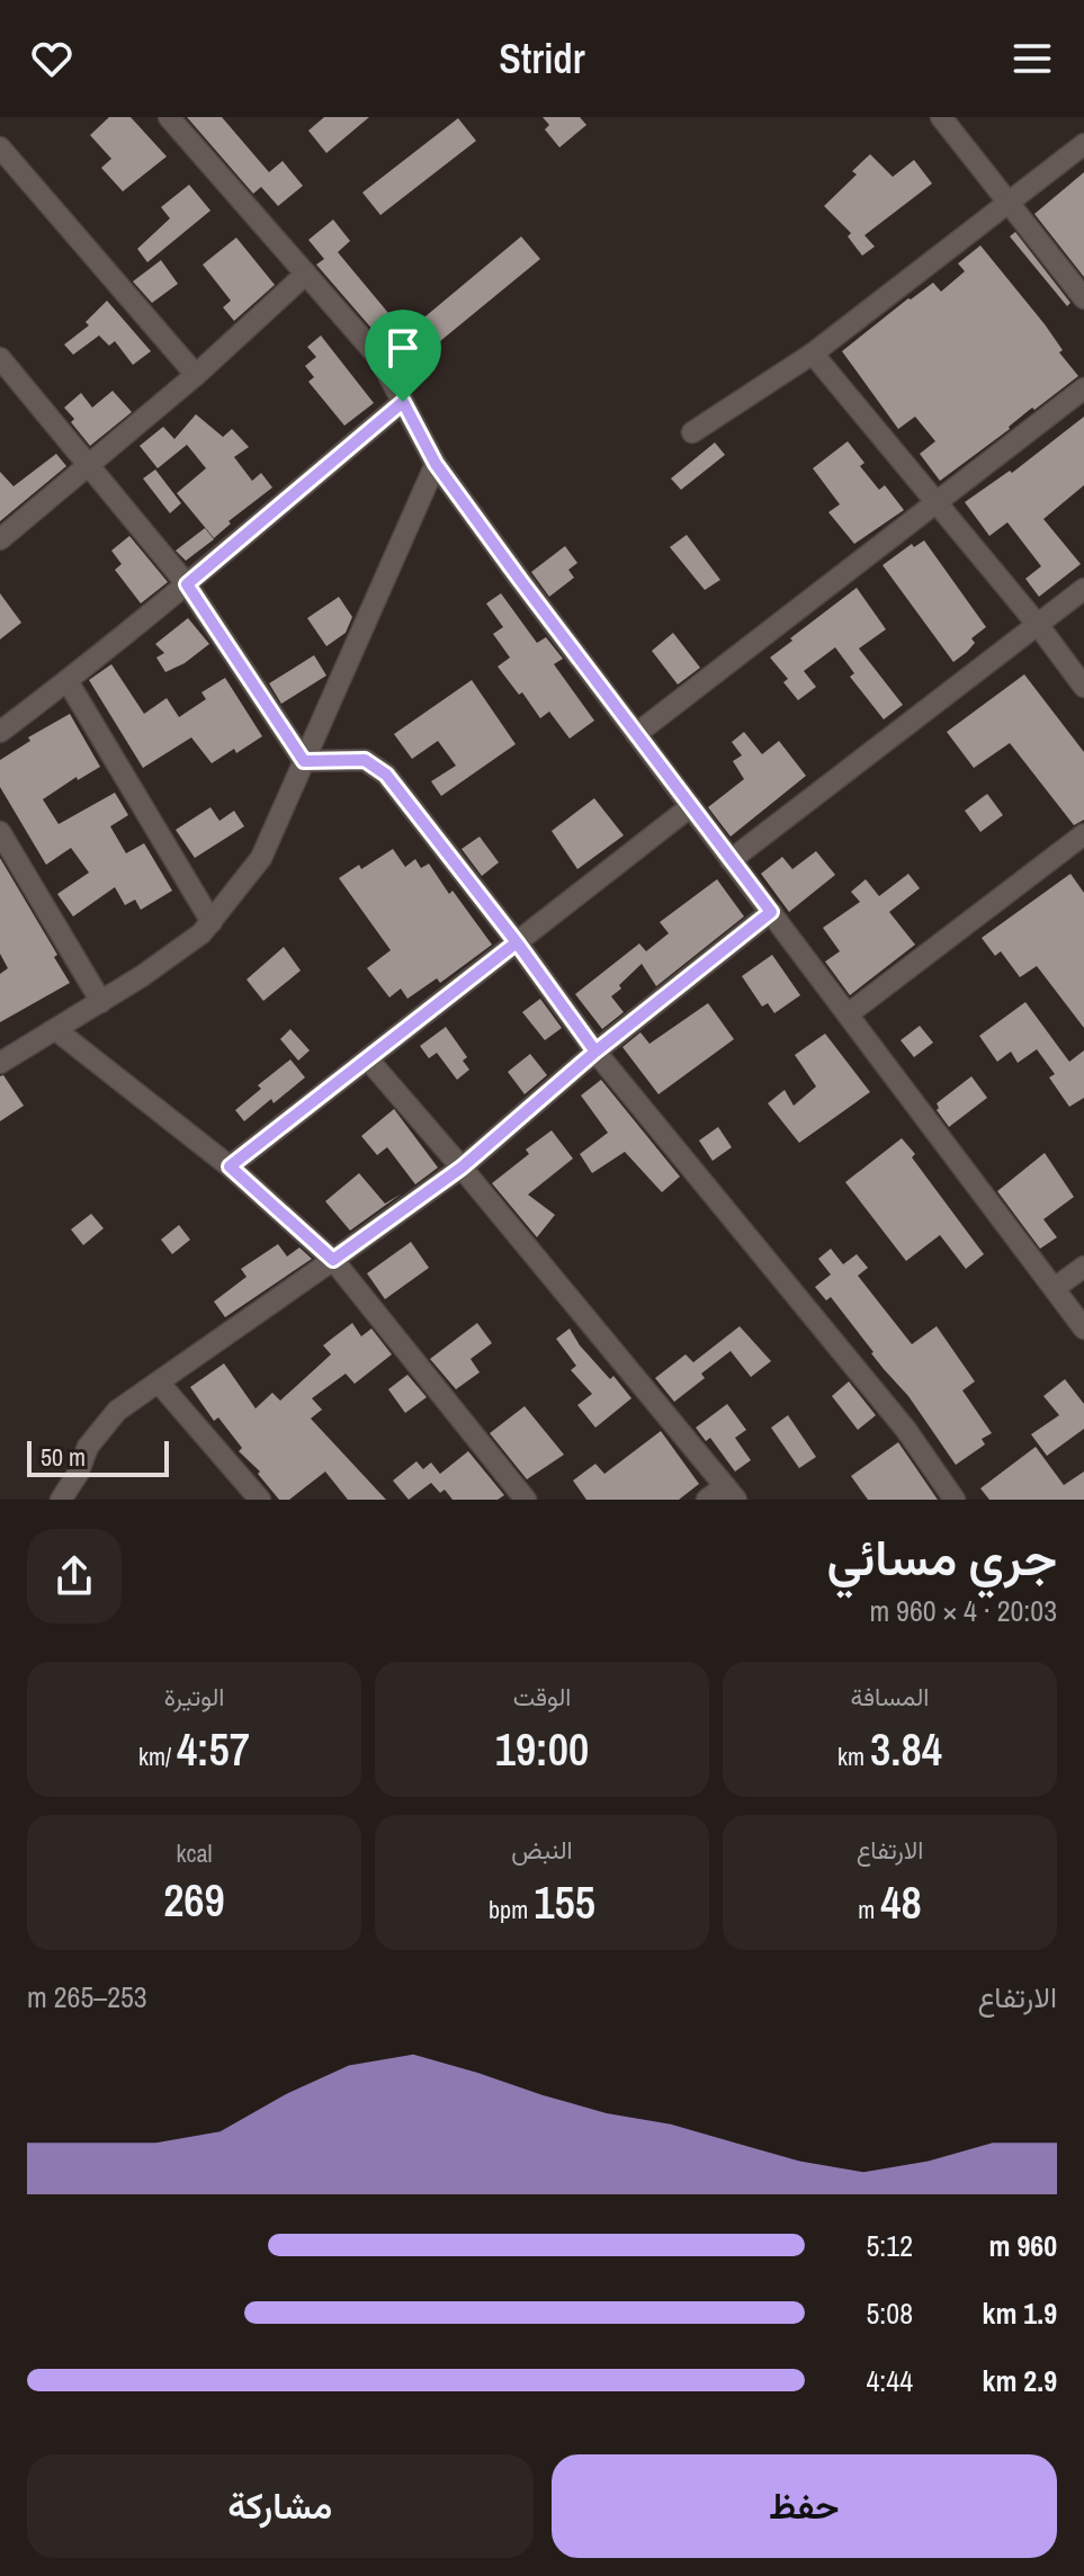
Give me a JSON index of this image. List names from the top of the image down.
{
  "scale_bar": "50 m",
  "page": {
    "header": "Stridr",
    "scale": "50 m",
    "heading": ["جري مسائي", "20:03 · 4 × 960 m"],
    "stats": [
      ["المسافة", "3.84 km"],
      ["الوقت", "19:00"],
      ["الوتيرة", "4:57 /km"],
      ["الارتفاع", "48 m"],
      ["النبض", "155 bpm"],
      ["kcal", "269"]
    ],
    "chart": ["الارتفاع", "253–265 m"],
    "list": [
      {
        "name": "960 m",
        "note": "5:12"
      },
      {
        "name": "1.9 km",
        "note": "5:08"
      },
      {
        "name": "2.9 km",
        "note": "4:44"
      }
    ],
    "buttons": ["حفظ", "مشاركة"]
  }
}
